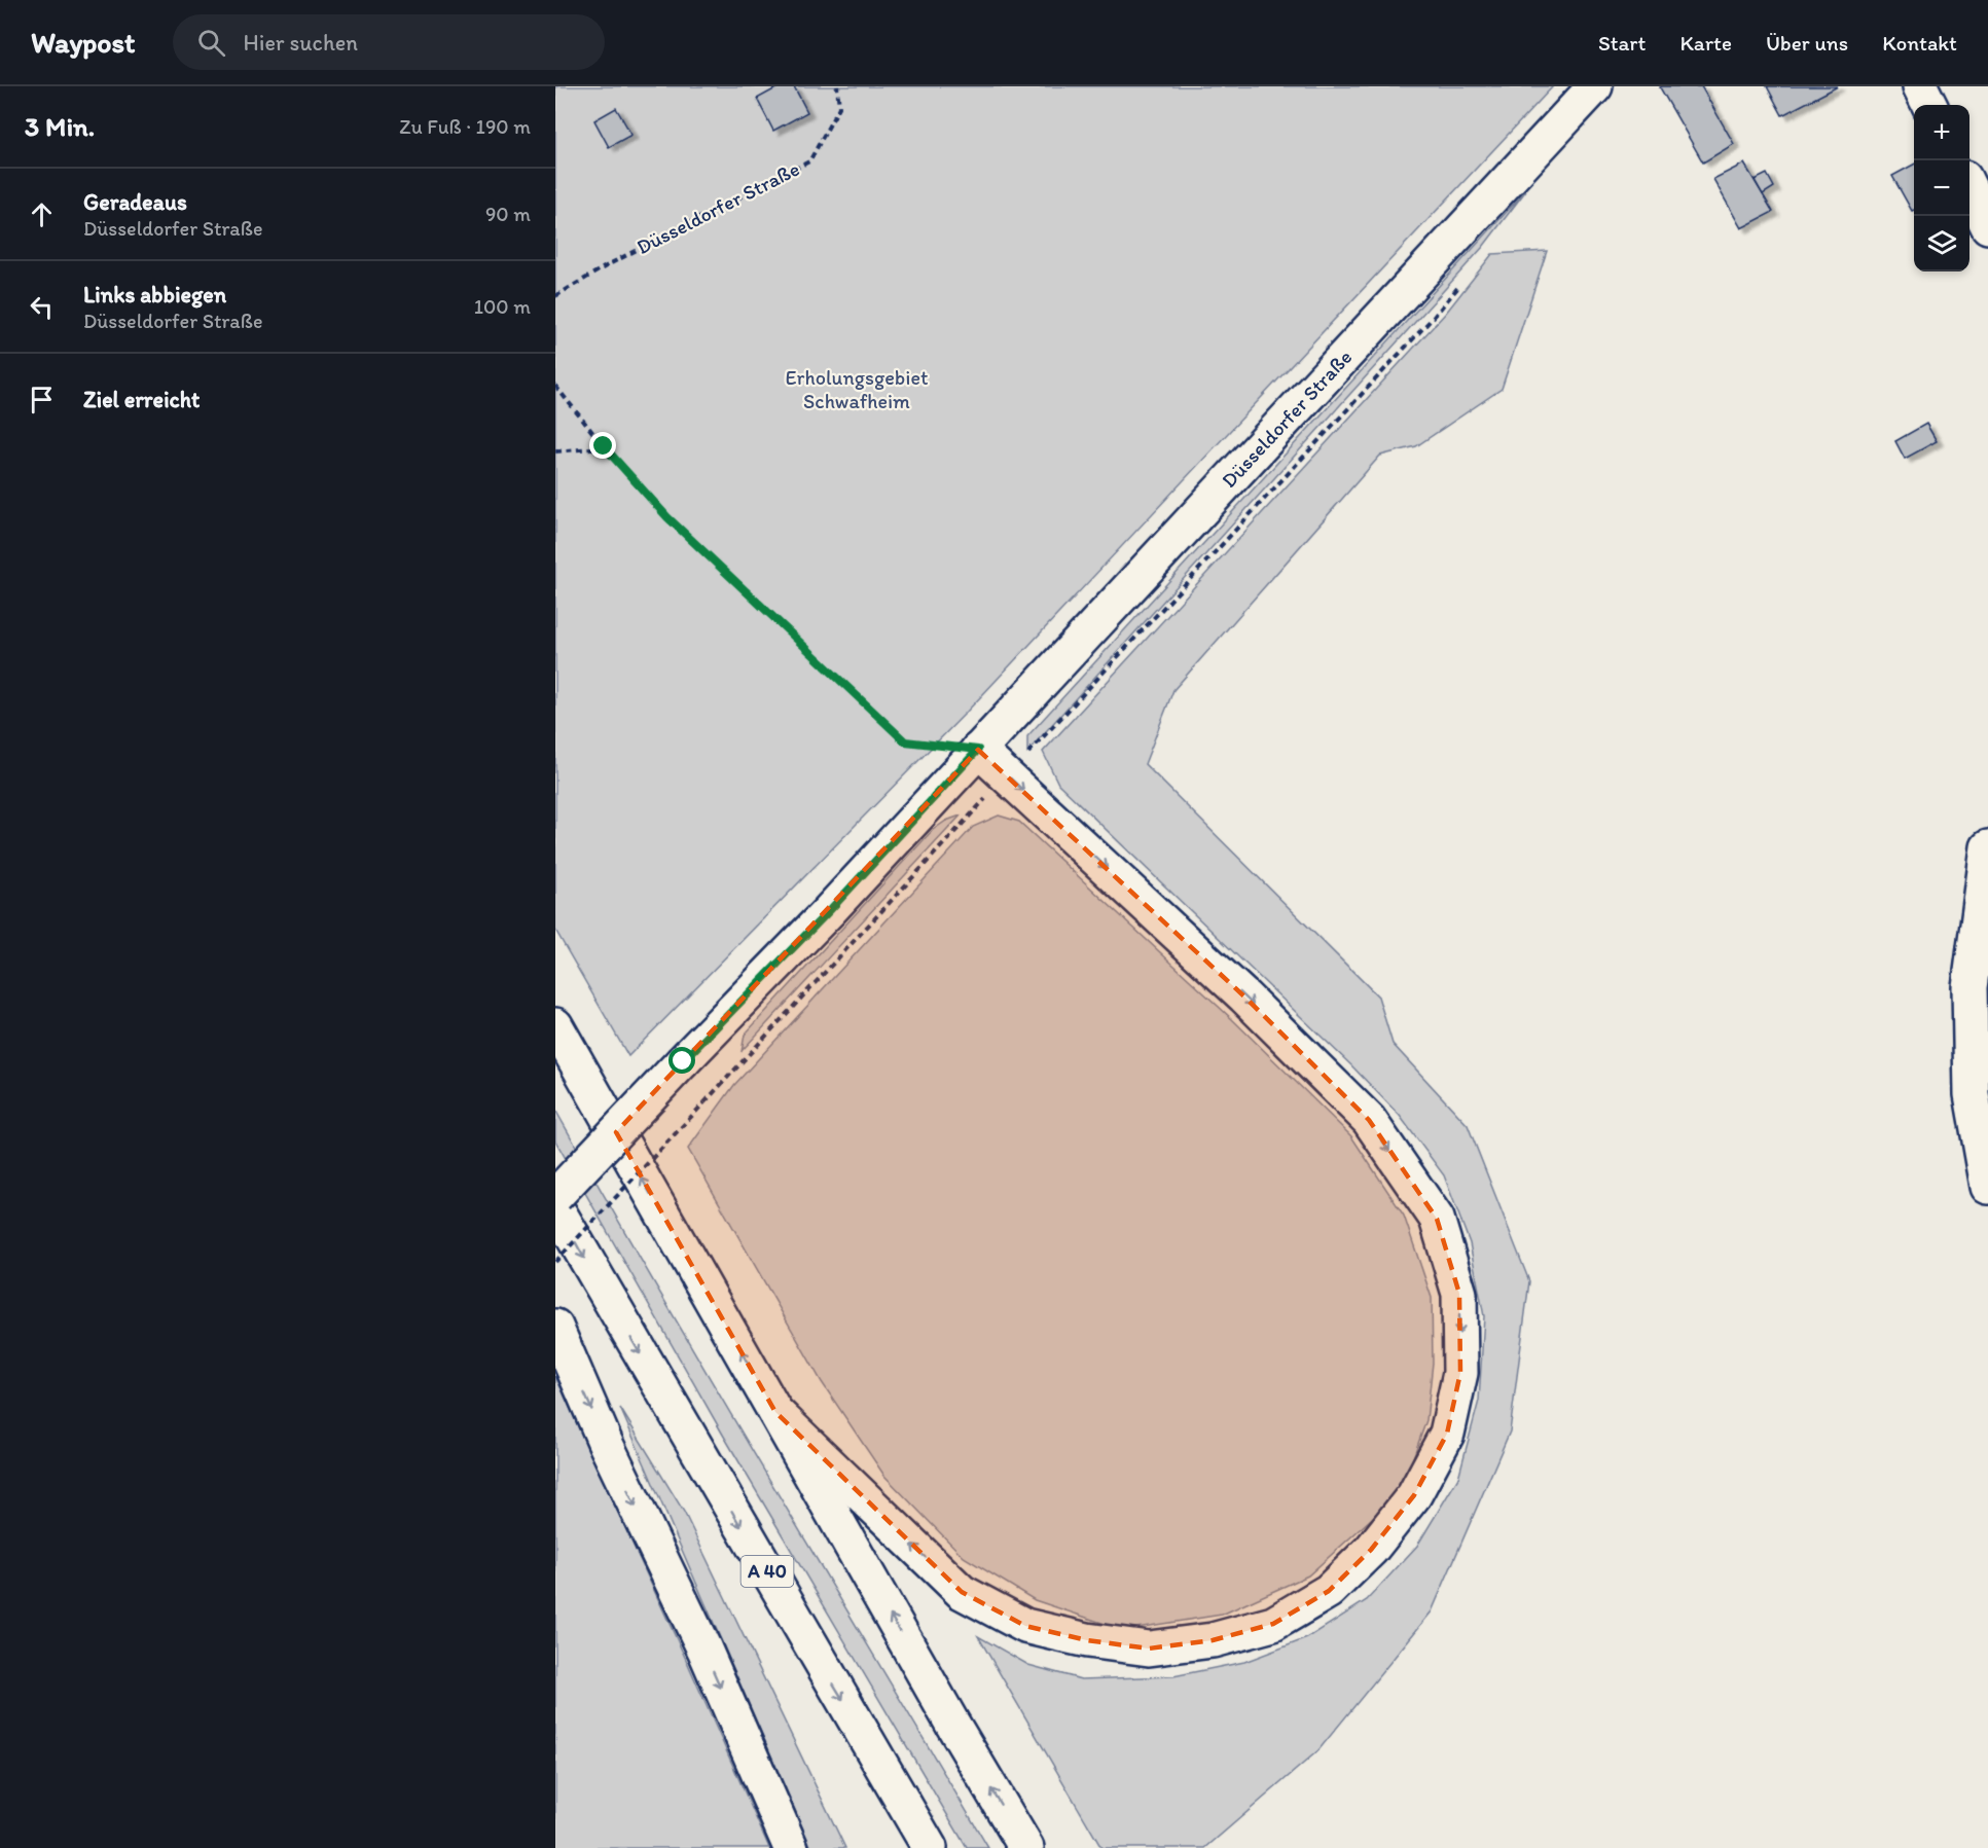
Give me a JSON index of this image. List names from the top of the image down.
{
  "streets": {
    "main road": ["Düsseldorfer Straße", "A 40"]
  },
  "parks": ["Erholungsgebiet Schwafheim"],
  "page": {
    "header": "Waypost",
    "search": "Hier suchen",
    "nav": [
      "Start",
      "Karte",
      "Über uns",
      "Kontakt"
    ],
    "heading": ["3 Min.", "Zu Fuß · 190 m"],
    "map_buttons": ["+", "−"],
    "list": [
      ["Geradeaus", "Düsseldorfer Straße", "90 m"],
      ["Links abbiegen", "Düsseldorfer Straße", "100 m"],
      "Ziel erreicht"
    ]
  }
}
